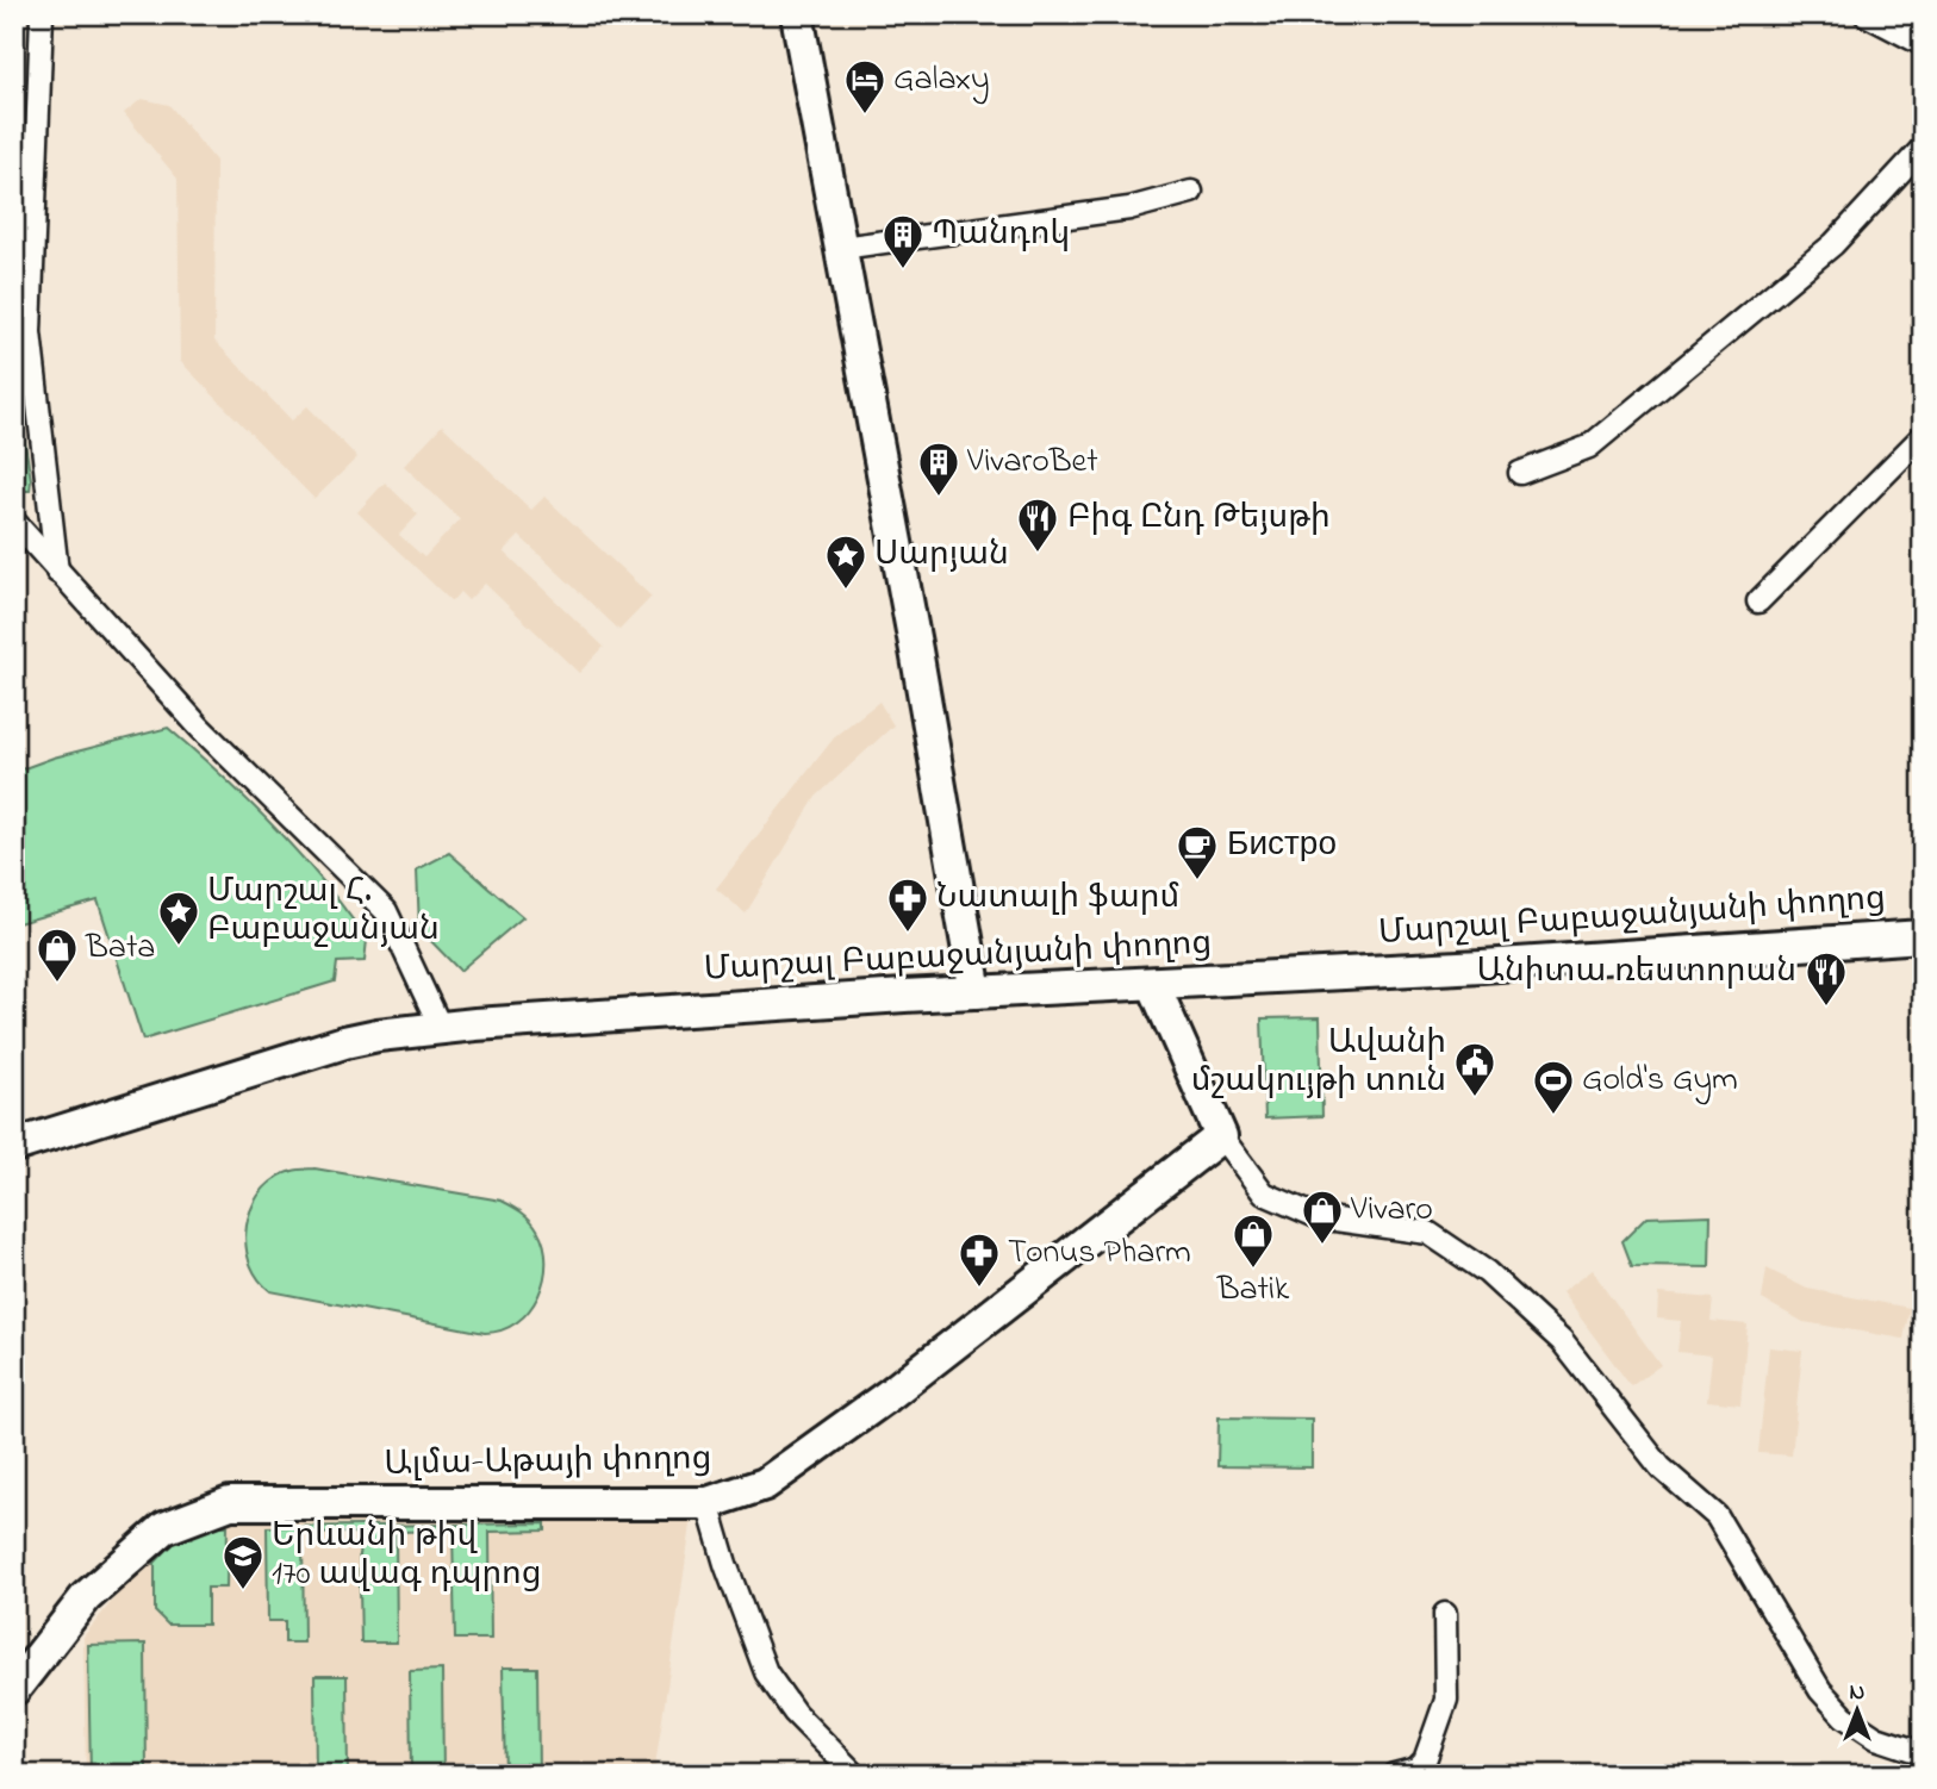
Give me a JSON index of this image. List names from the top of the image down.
{
  "streets": {
    "street": ["Մարշալ Բաբաջանյանի փողոց", "Ալմա-Աթայի փողոց"]
  },
  "places": {
    "hotel": ["Galaxy"],
    "building": ["Պանդոկ", "VivaroBet"],
    "restaurant": ["Բիգ Ընդ Թեյսթի", "Անիտա ռեստորան"],
    "place": ["Սարյան", "Մարշալ Հ. Բաբաջանյան"],
    "cafe": ["Бистро"],
    "pharmacy": ["Նատալի ֆարմ", "Tonus Pharm"],
    "shop": ["Bata", "Vivaro", "Batik"],
    "public building": ["Ավանի մշակույթի տուն"],
    "sports": ["Gold's Gym"],
    "school or university": ["Երևանի թիվ 170 ավագ դպրոց"]
  },
  "north": "top"
}
